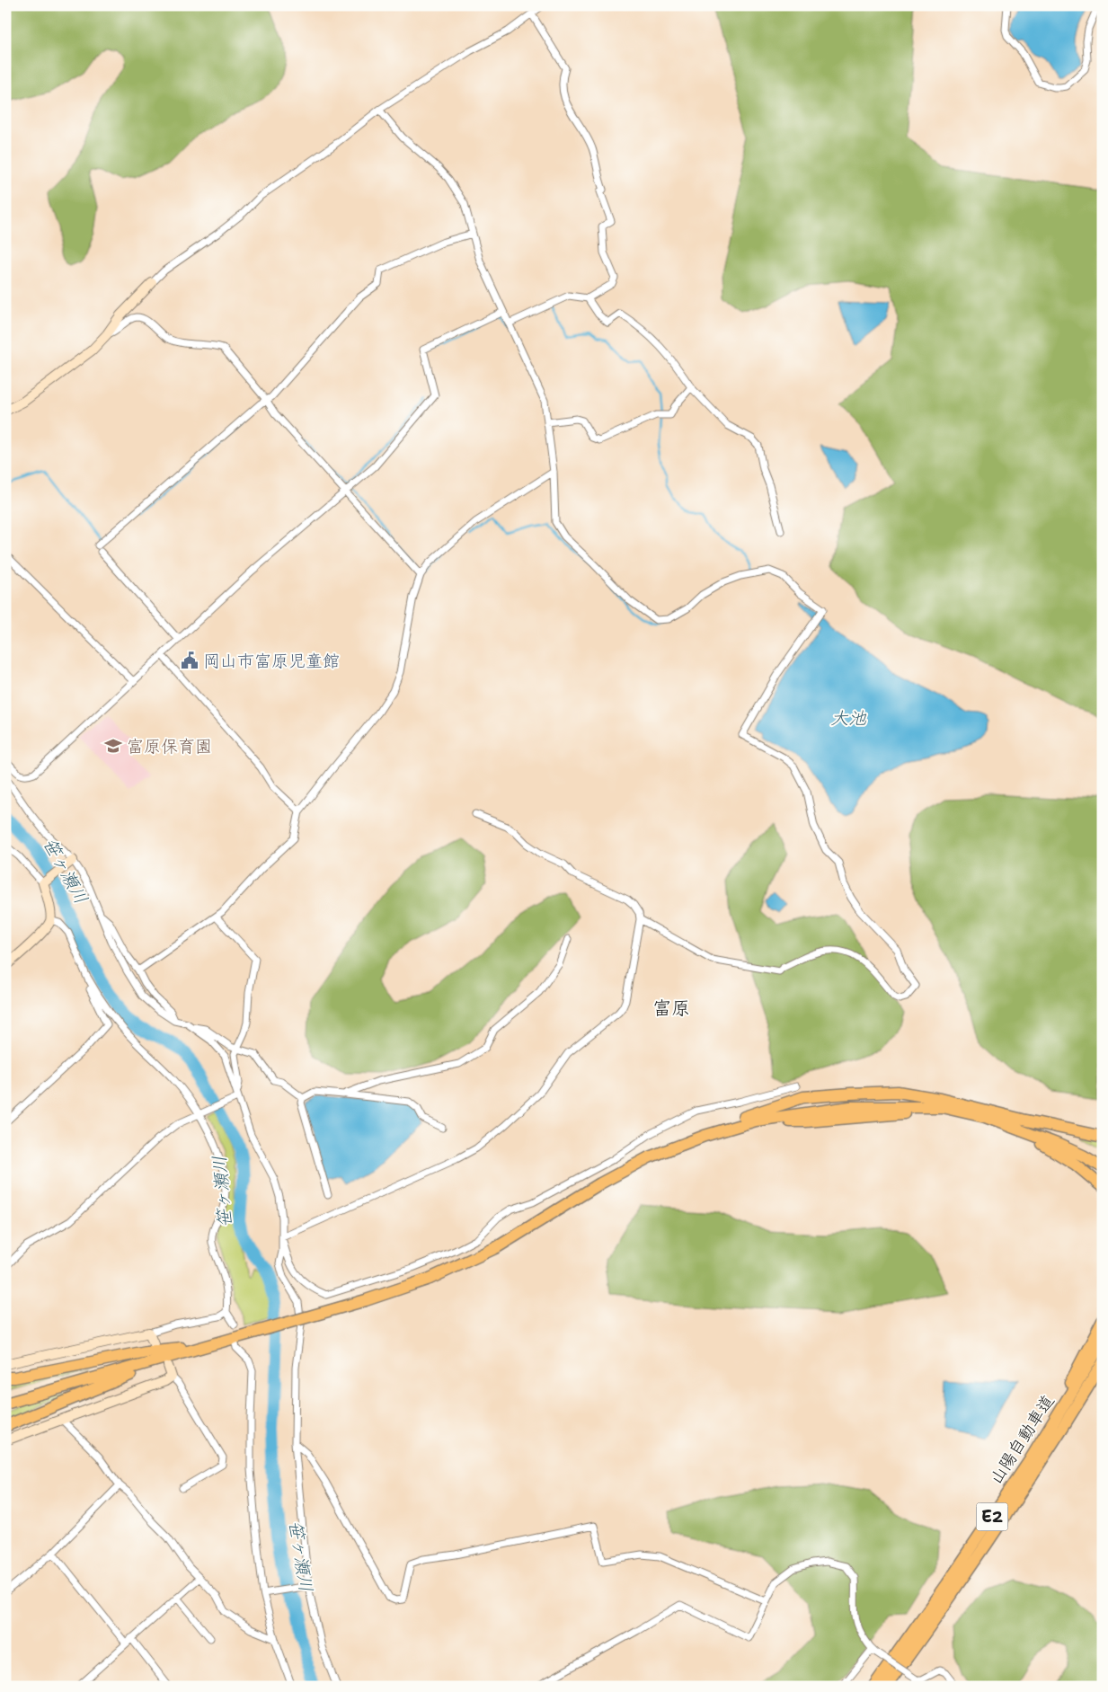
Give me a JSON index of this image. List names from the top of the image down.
{
  "streets": {
    "highway": ["山陽自動車道", "E2"]
  },
  "districts": ["富原"],
  "water": ["大池", "笹ヶ瀬川"],
  "places": {
    "public building": ["岡山市富原児童館"],
    "school or university": ["富原保育園"]
  }
}
